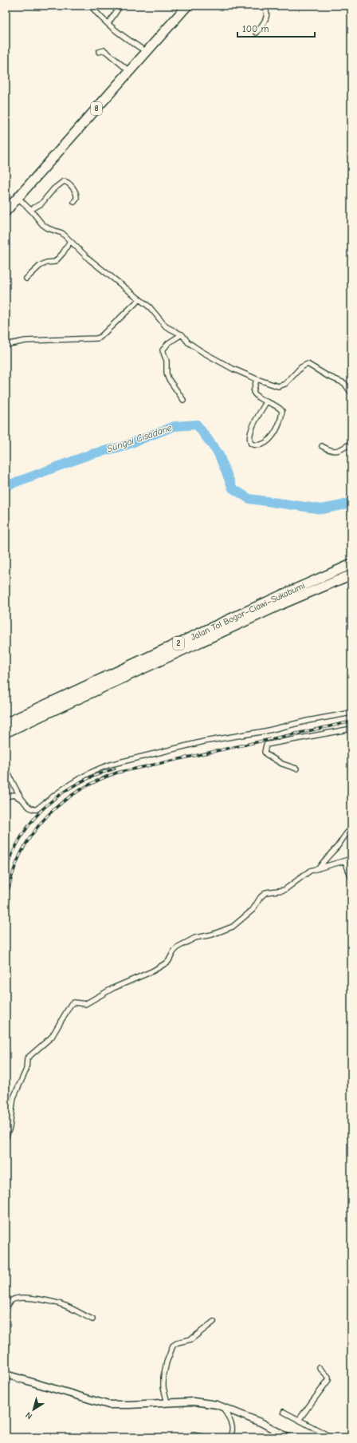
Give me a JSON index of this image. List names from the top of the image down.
{
  "streets": {
    "highway": ["8", "Jalan Tol Bogor–Ciawi–Sukabumi", "2"]
  },
  "water": ["Sungai Cisadane"],
  "scale_bar": "100 m",
  "north": "bottom left"
}
